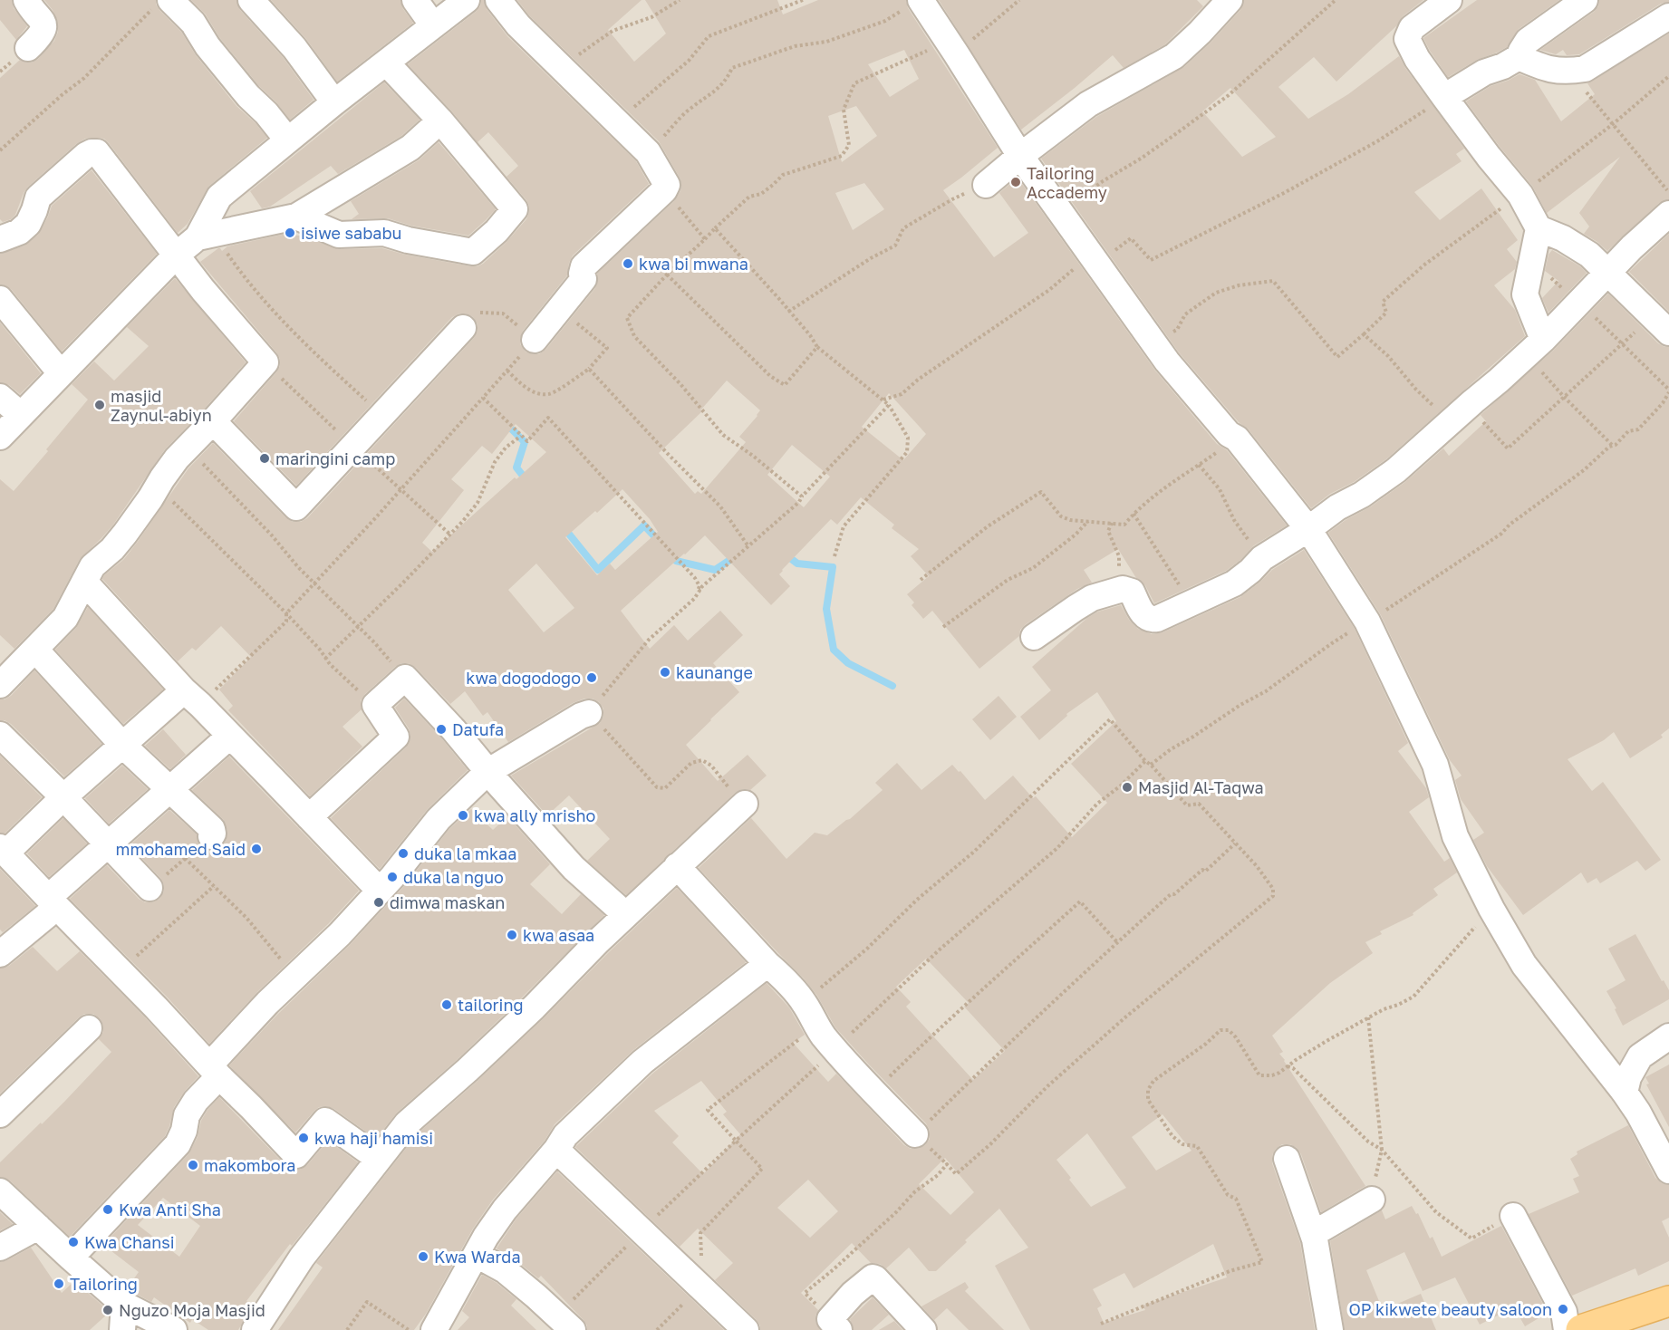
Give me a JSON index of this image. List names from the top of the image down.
{
  "places": [
    "Tailoring Accademy",
    "isiwe sababu",
    "kwa bi mwana",
    "masjid Zaynul-abiyn",
    "maringini camp",
    "kaunange",
    "kwa dogodogo",
    "Datufa",
    "Masjid Al-Taqwa",
    "kwa ally mrisho",
    "mmohamed Said",
    "duka la mkaa",
    "duka la nguo",
    "dimwa maskan",
    "kwa asaa",
    "tailoring",
    "kwa haji hamisi",
    "makombora",
    "Kwa Anti Sha",
    "Kwa Chansi",
    "Kwa Warda",
    "Tailoring",
    "OP kikwete beauty saloon",
    "Nguzo Moja Masjid"
  ]
}
